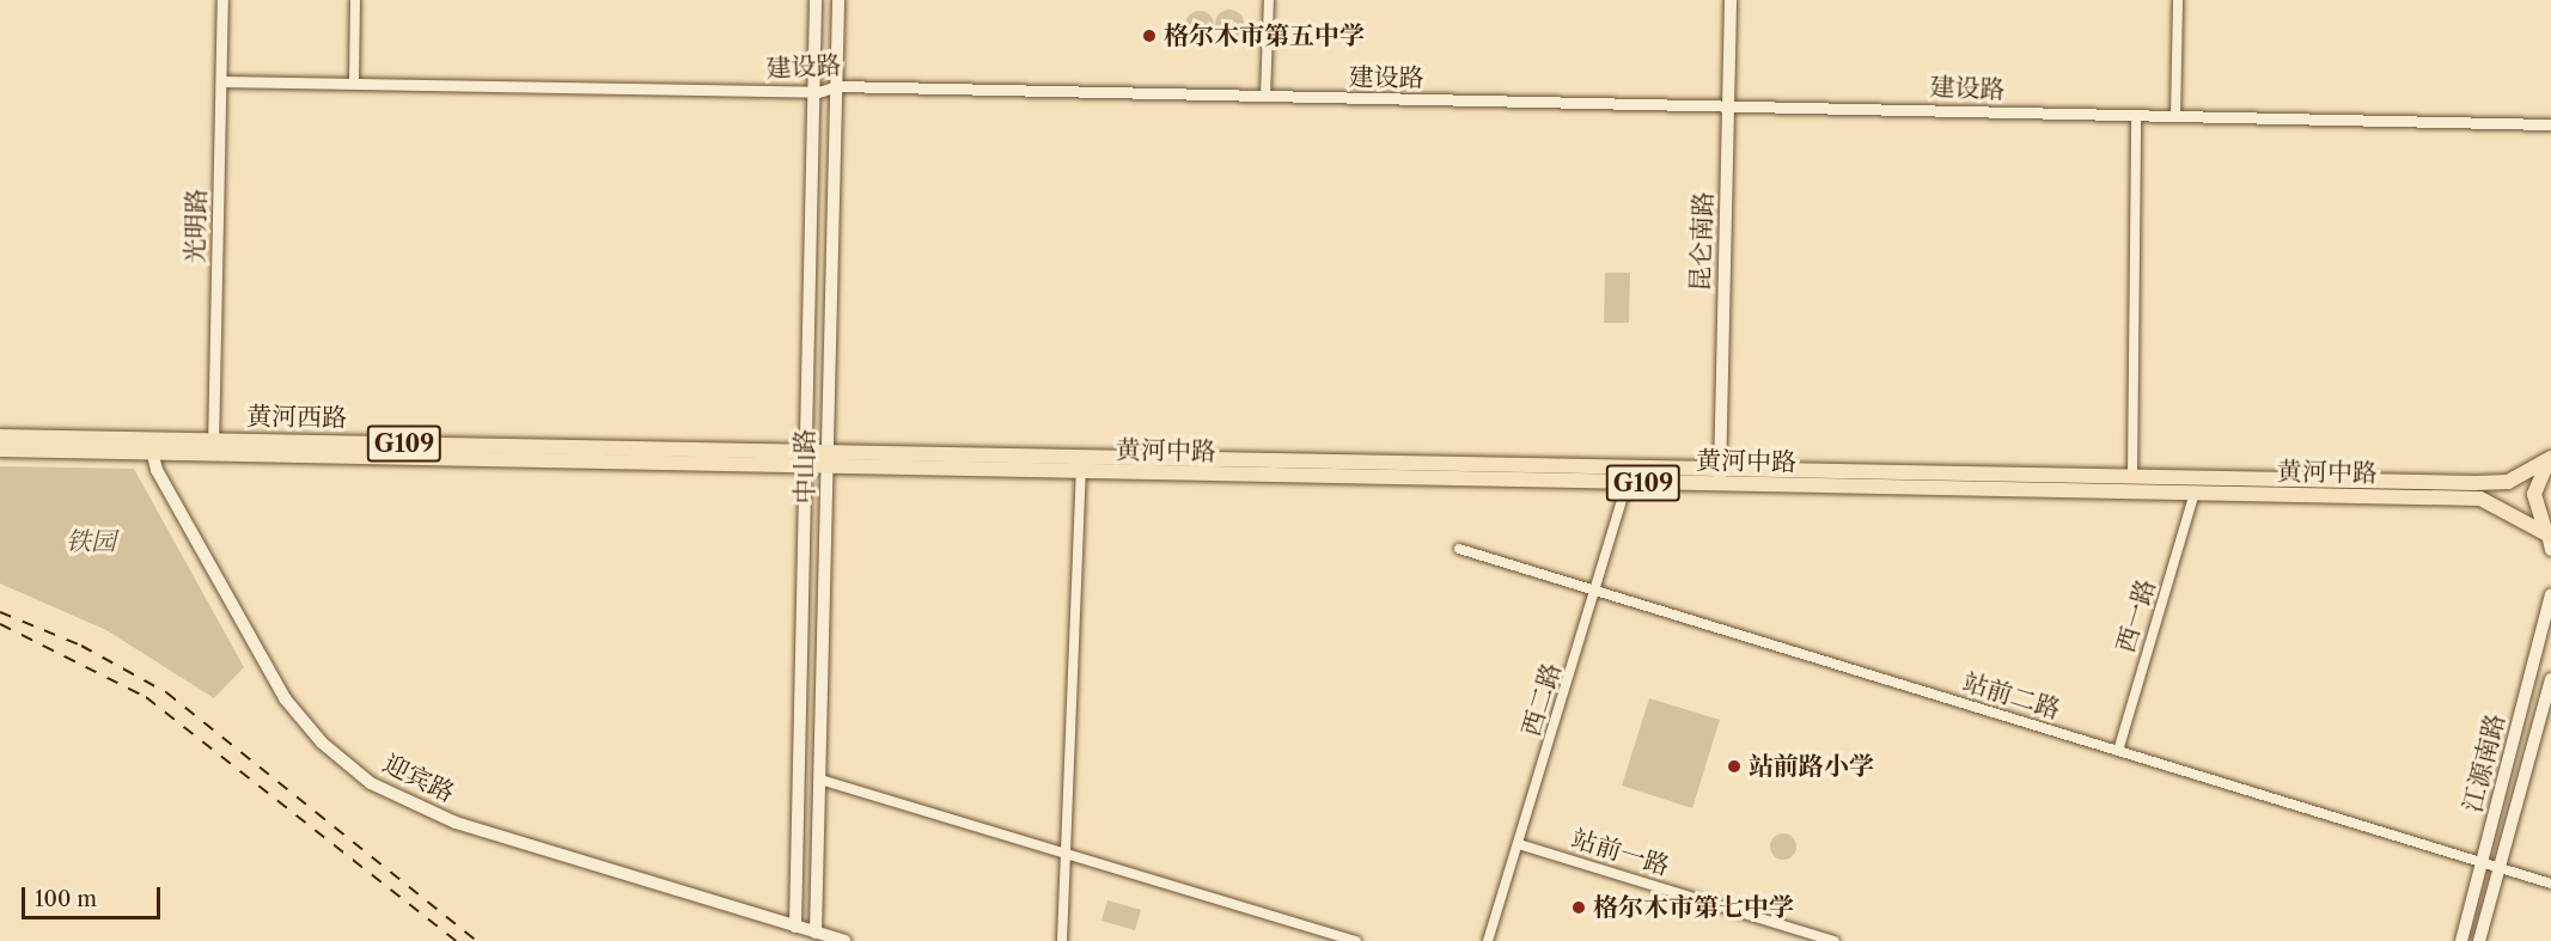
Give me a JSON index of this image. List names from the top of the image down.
{
  "streets": {
    "highway": ["黄河西路", "G109", "黄河中路"],
    "main road": [
      "昆仑南路",
      "中山路",
      "江源南路",
      "迎宾路"
    ],
    "street": [
      "建设路",
      "光明路",
      "西一路",
      "站前二路",
      "西二路",
      "站前一路"
    ]
  },
  "crossings": [
    ["建设路", "光明路"],
    ["建设路", "昆仑南路"],
    ["建设路", "中山路"],
    ["光明路", "黄河西路"],
    ["昆仑南路", "黄河中路"],
    ["黄河西路", "黄河中路"],
    ["黄河西路", "中山路"],
    ["黄河西路", "迎宾路"],
    ["黄河中路", "中山路"],
    ["黄河中路", "西一路"],
    ["黄河中路", "西二路"],
    ["中山路", "迎宾路"],
    ["西一路", "站前二路"],
    ["站前二路", "西二路"],
    ["站前二路", "江源南路"],
    ["西二路", "站前一路"]
  ],
  "parks": ["铁园"],
  "places": ["格尔木市第五中学", "站前路小学", "格尔木市第七中学"],
  "scale_bar": "100 m"
}
